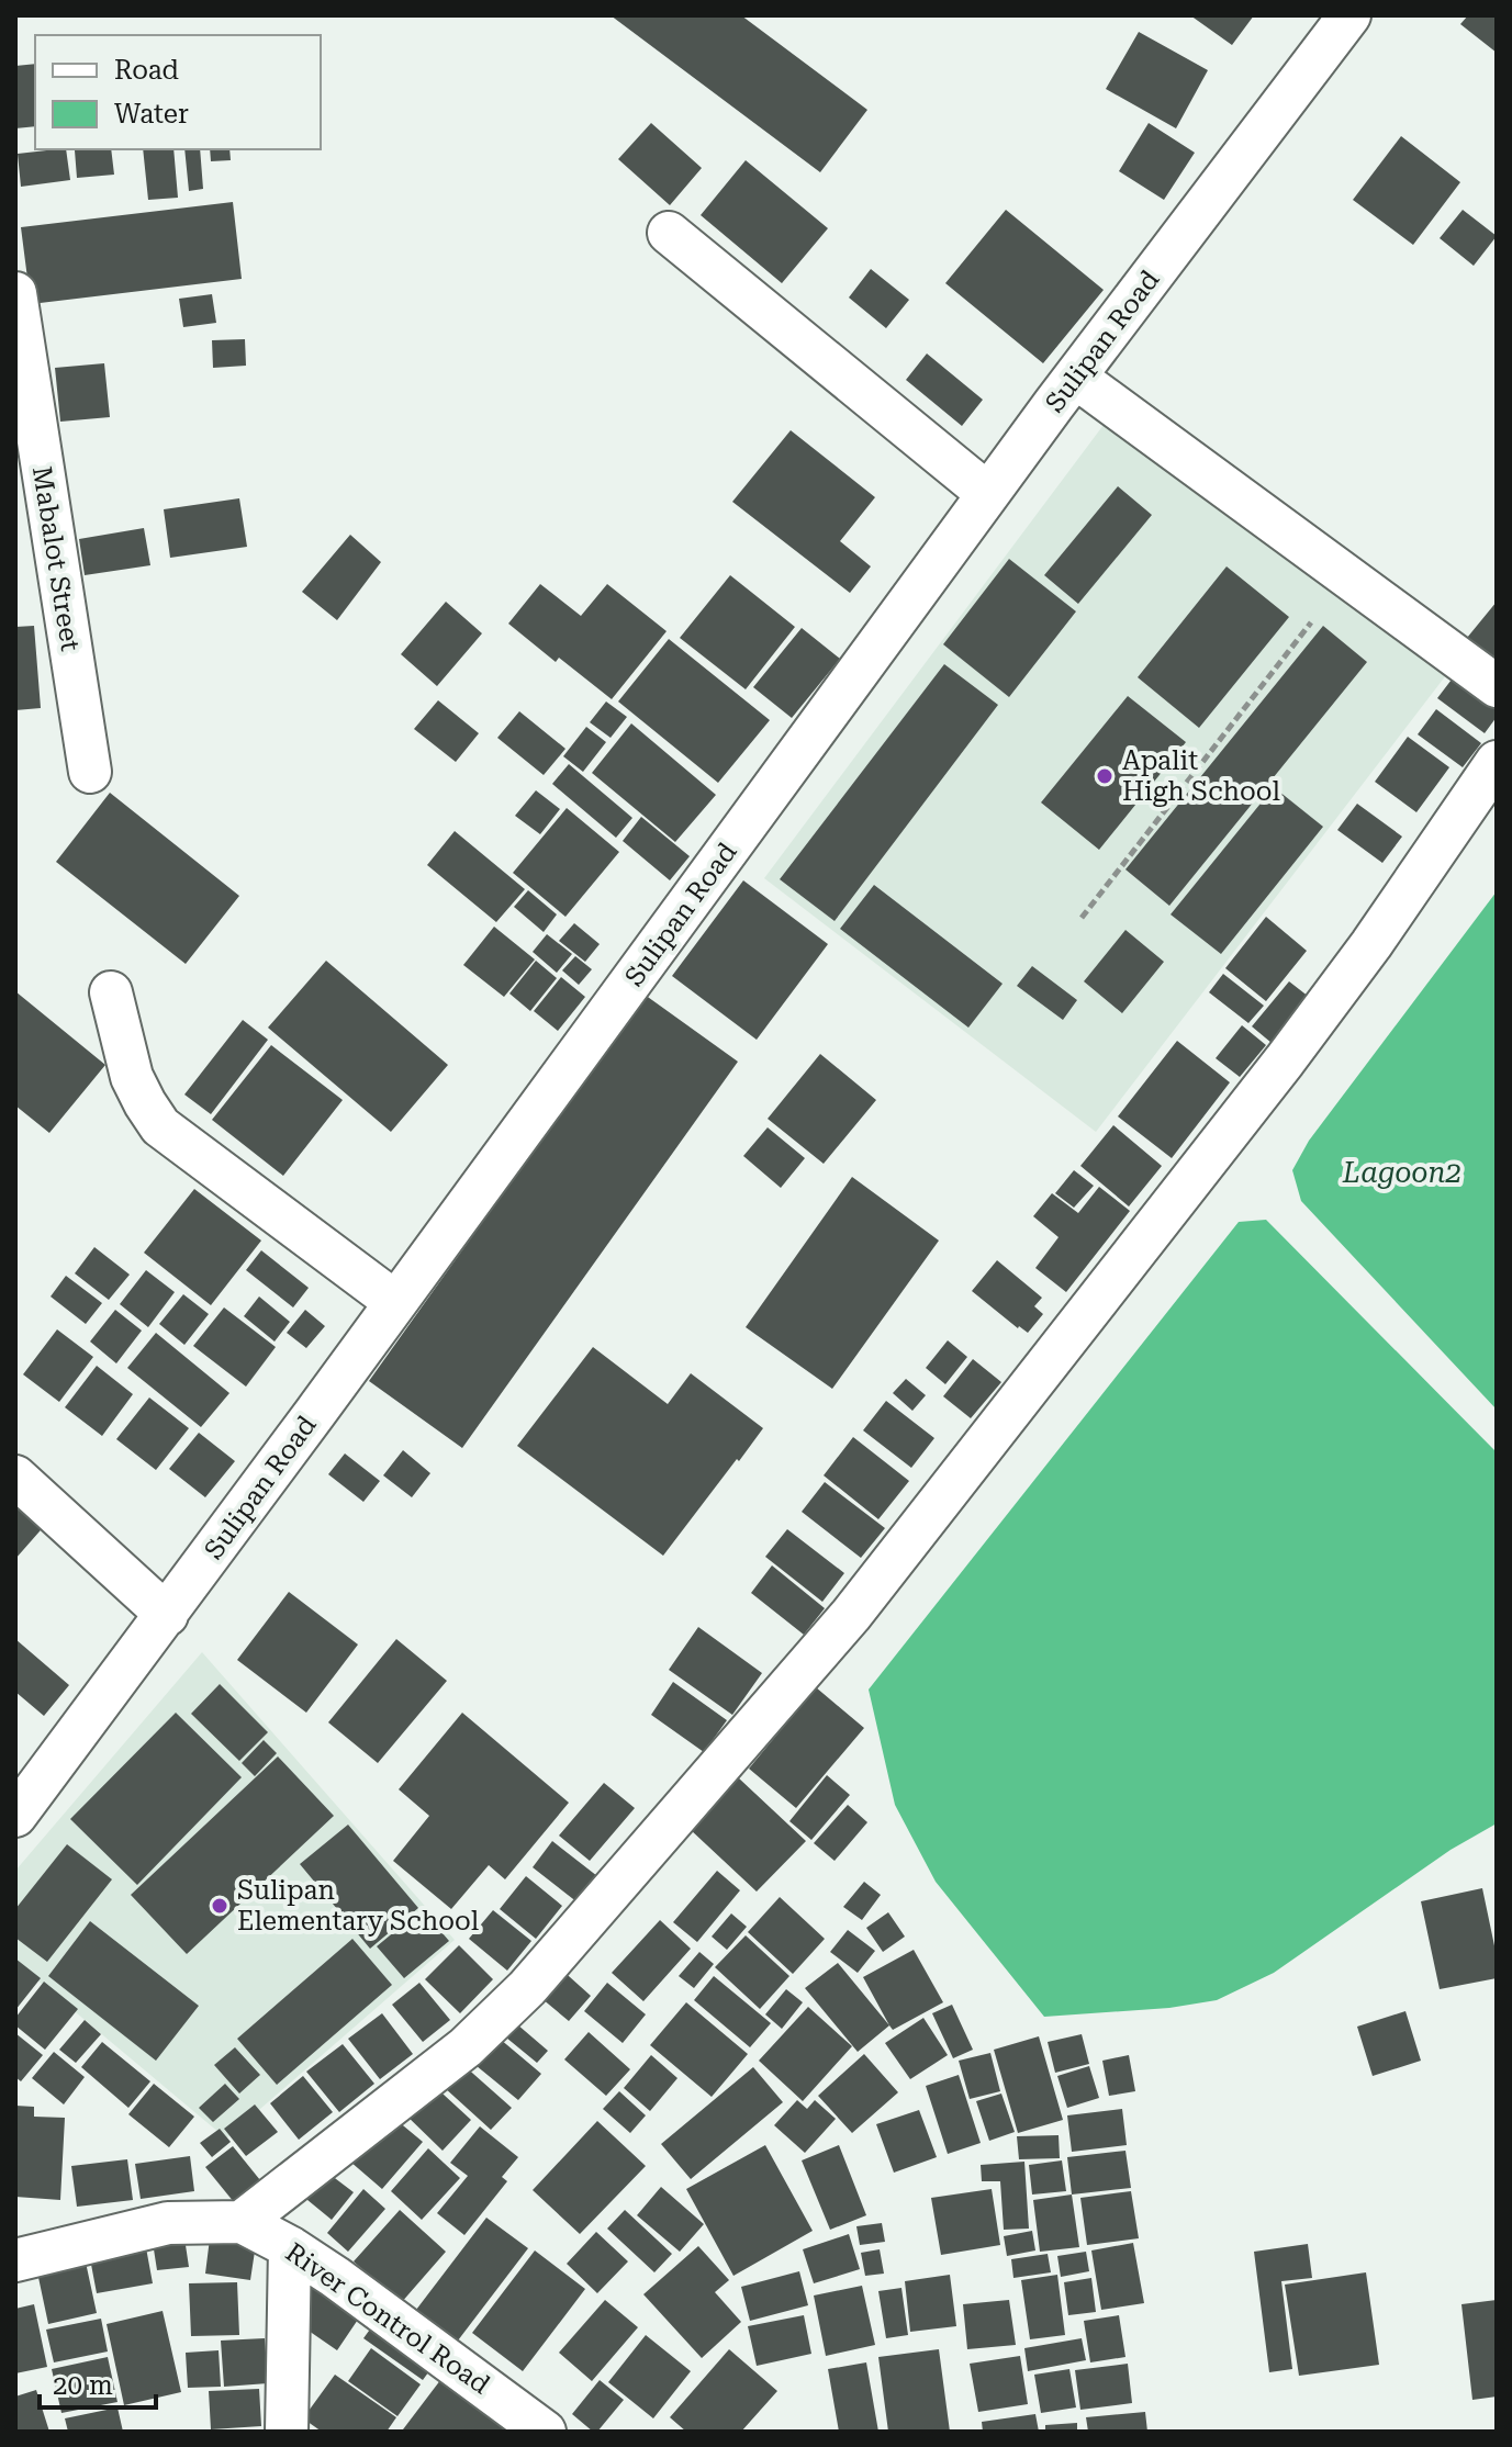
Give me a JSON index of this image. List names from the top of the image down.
{
  "streets": {
    "street": ["Sulipan Road", "Mabalot Street", "River Control Road"]
  },
  "water": ["Lagoon2"],
  "places": ["Apalit High School", "Sulipan Elementary School"],
  "legend": ["Road", "Water"],
  "scale_bar": "20 m"
}
